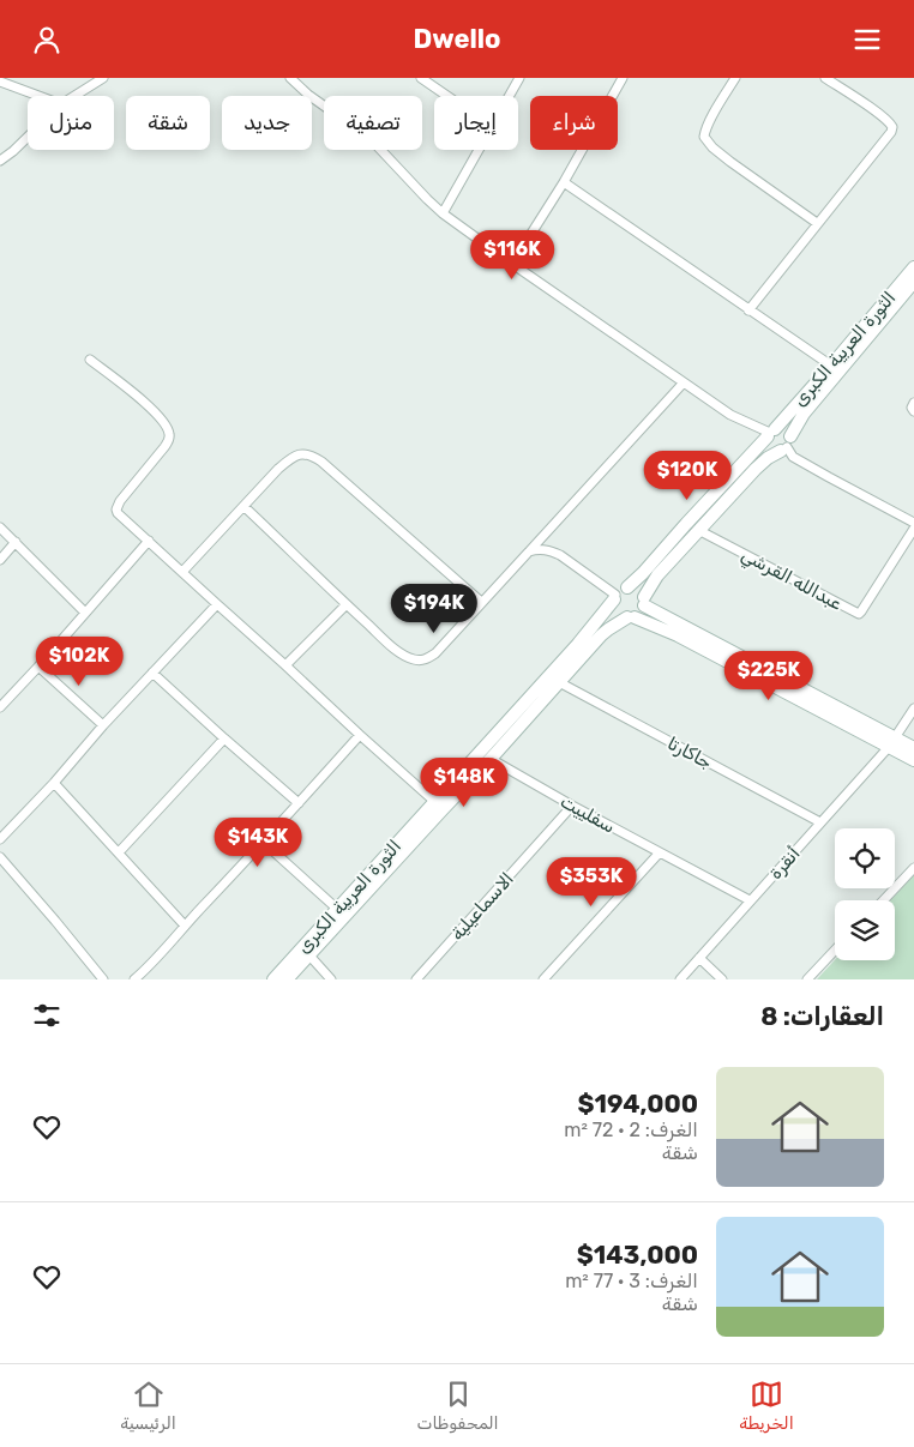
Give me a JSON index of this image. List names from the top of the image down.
{
  "streets": {
    "street": [
      "الثورة العربية الكبرى",
      "عبدالله القرشي",
      "جاكارتا",
      "سفلييت",
      "أنقرة",
      "الاسماعيلية"
    ]
  },
  "crossings": [
    ["الثورة العربية الكبرى", "عبدالله القرشي"],
    ["الثورة العربية الكبرى", "جاكارتا"],
    ["الثورة العربية الكبرى", "سفلييت"],
    ["جاكارتا", "أنقرة"],
    ["سفلييت", "أنقرة"],
    ["سفلييت", "الاسماعيلية"]
  ],
  "page": {
    "header": "Dwello",
    "chip": [
      "شراء",
      "إيجار",
      "تصفية",
      "جديد",
      "شقة",
      "منزل"
    ],
    "price": [
      "$116K",
      "$120K",
      "$194K",
      "$102K",
      "$225K",
      "$148K",
      "$143K",
      "$353K"
    ],
    "heading": "العقارات: 8",
    "list": [
      {
        "name": "$194,000",
        "note": "الغرف: 2 · 72 m² · شقة"
      },
      {
        "name": "$143,000",
        "note": "الغرف: 3 · 77 m² · شقة"
      }
    ],
    "tabs": ["الخريطة", "المحفوظات", "الرئيسية"]
  }
}
